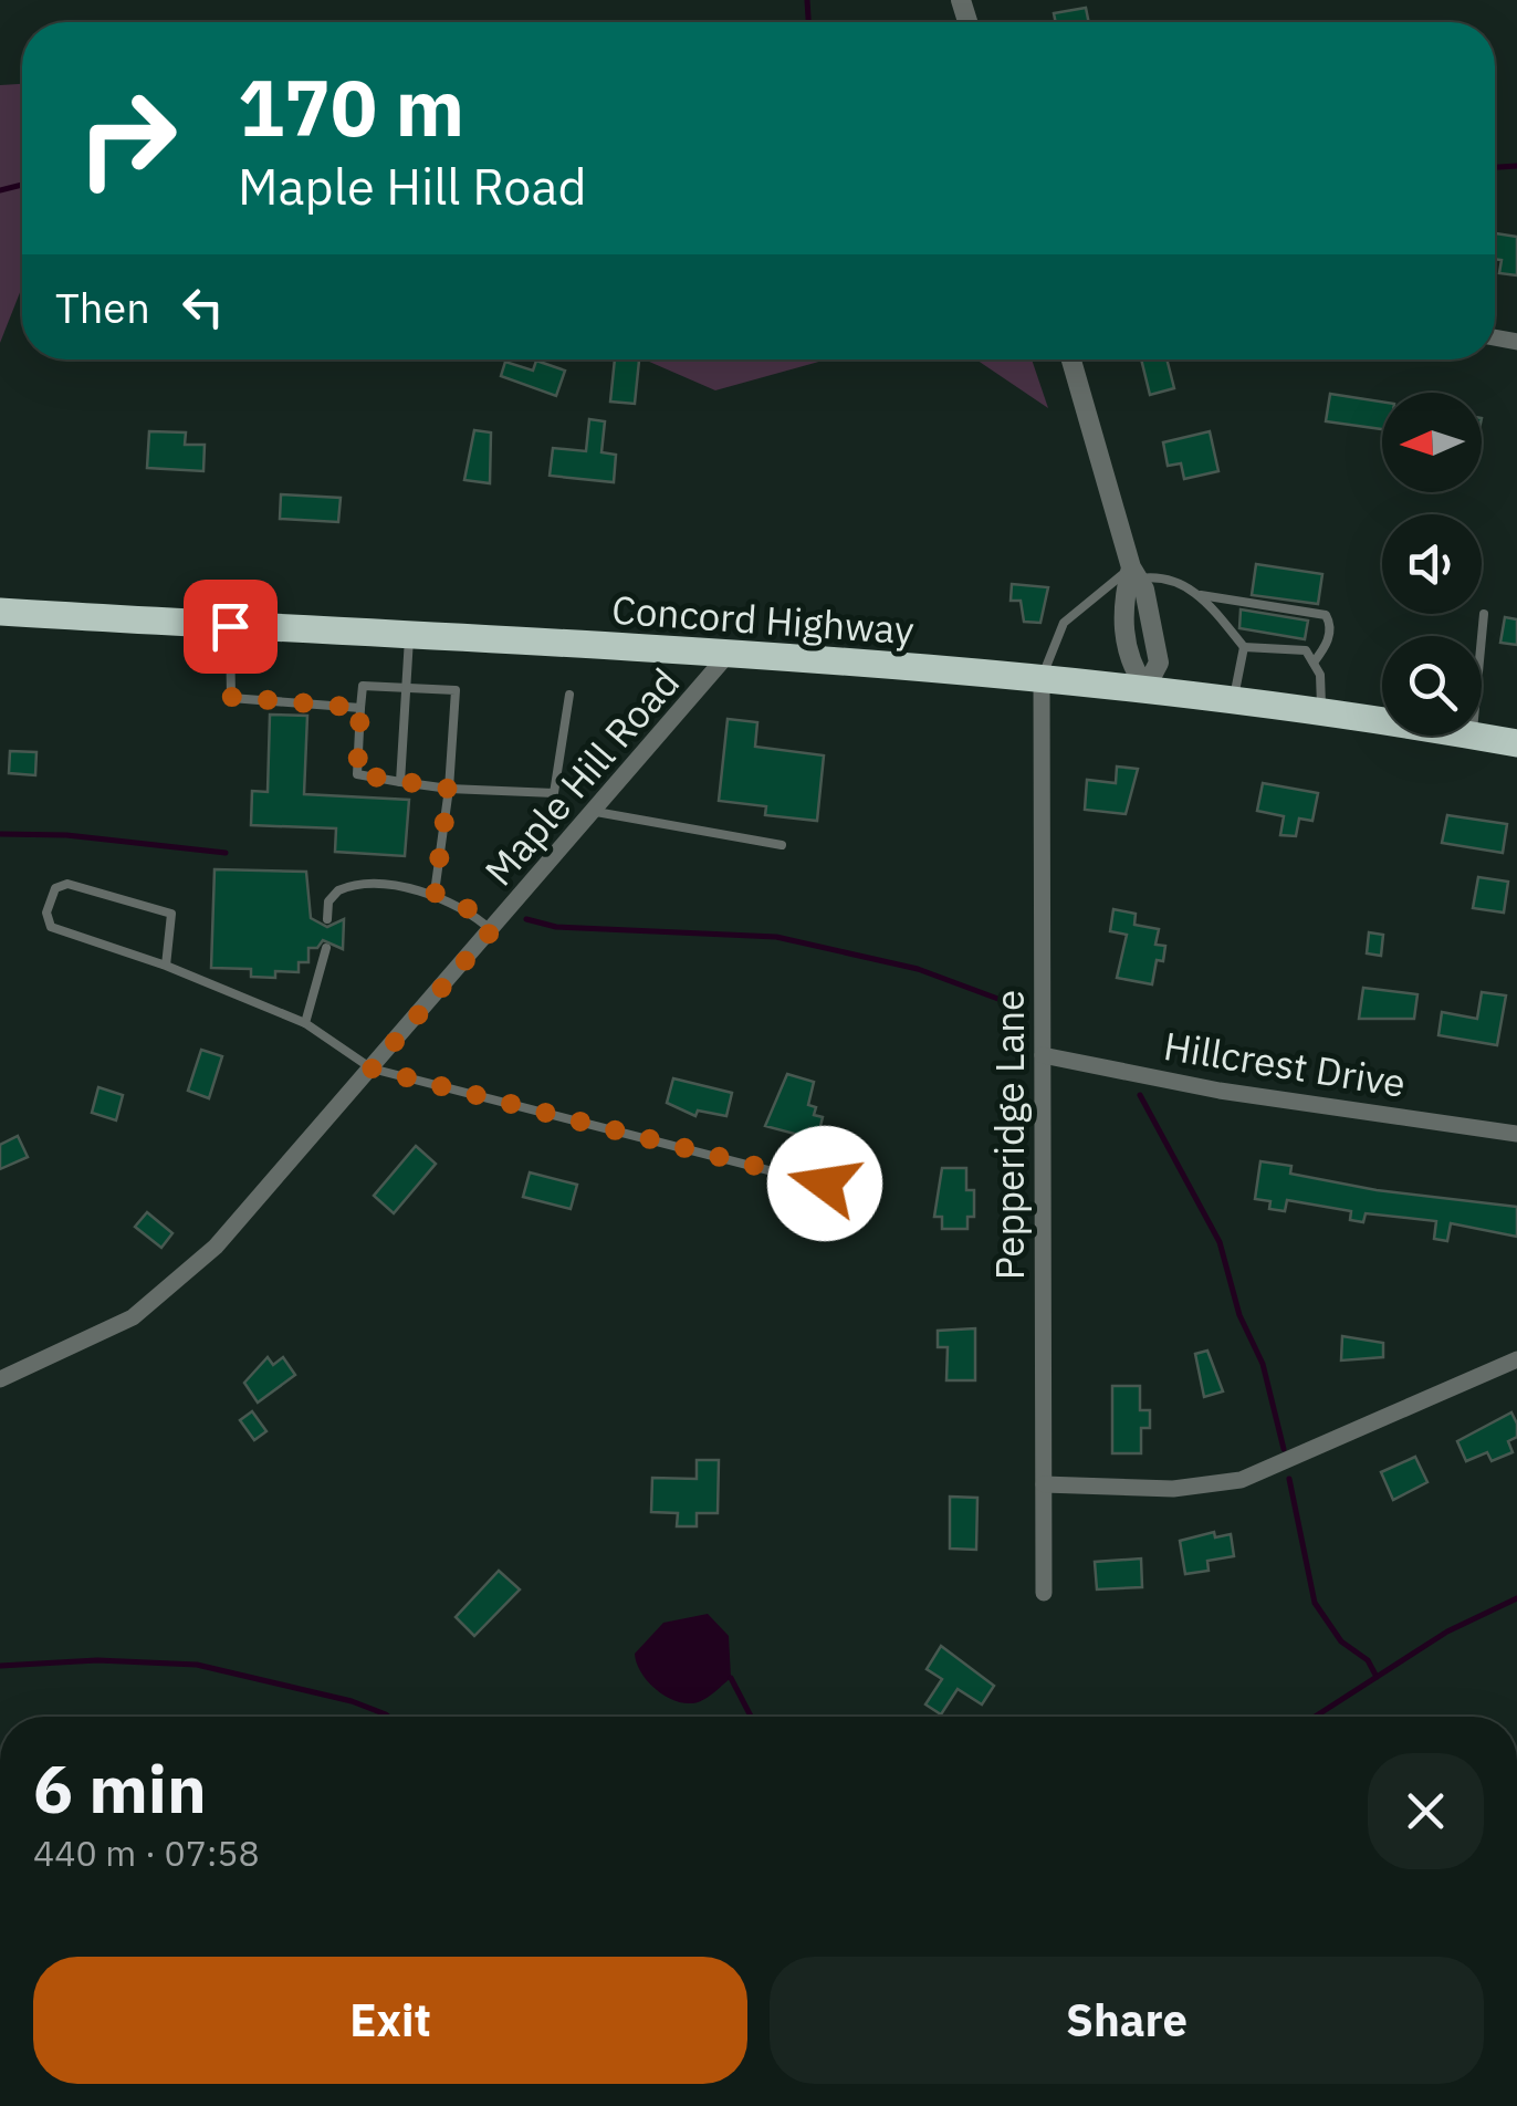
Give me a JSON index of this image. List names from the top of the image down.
{
  "streets": {
    "highway": ["Concord Highway"],
    "street": ["Maple Hill Road", "Hillcrest Drive", "Pepperidge Lane"]
  },
  "crossings": [
    ["Concord Highway", "Maple Hill Road"],
    ["Concord Highway", "Pepperidge Lane"],
    ["Hillcrest Drive", "Pepperidge Lane"]
  ],
  "north": "left",
  "page": {
    "turn": ["170 m", "Maple Hill Road"],
    "then": "Then",
    "heading": ["6 min", "440 m · 07:58"],
    "buttons": ["Exit", "Share"]
  }
}
